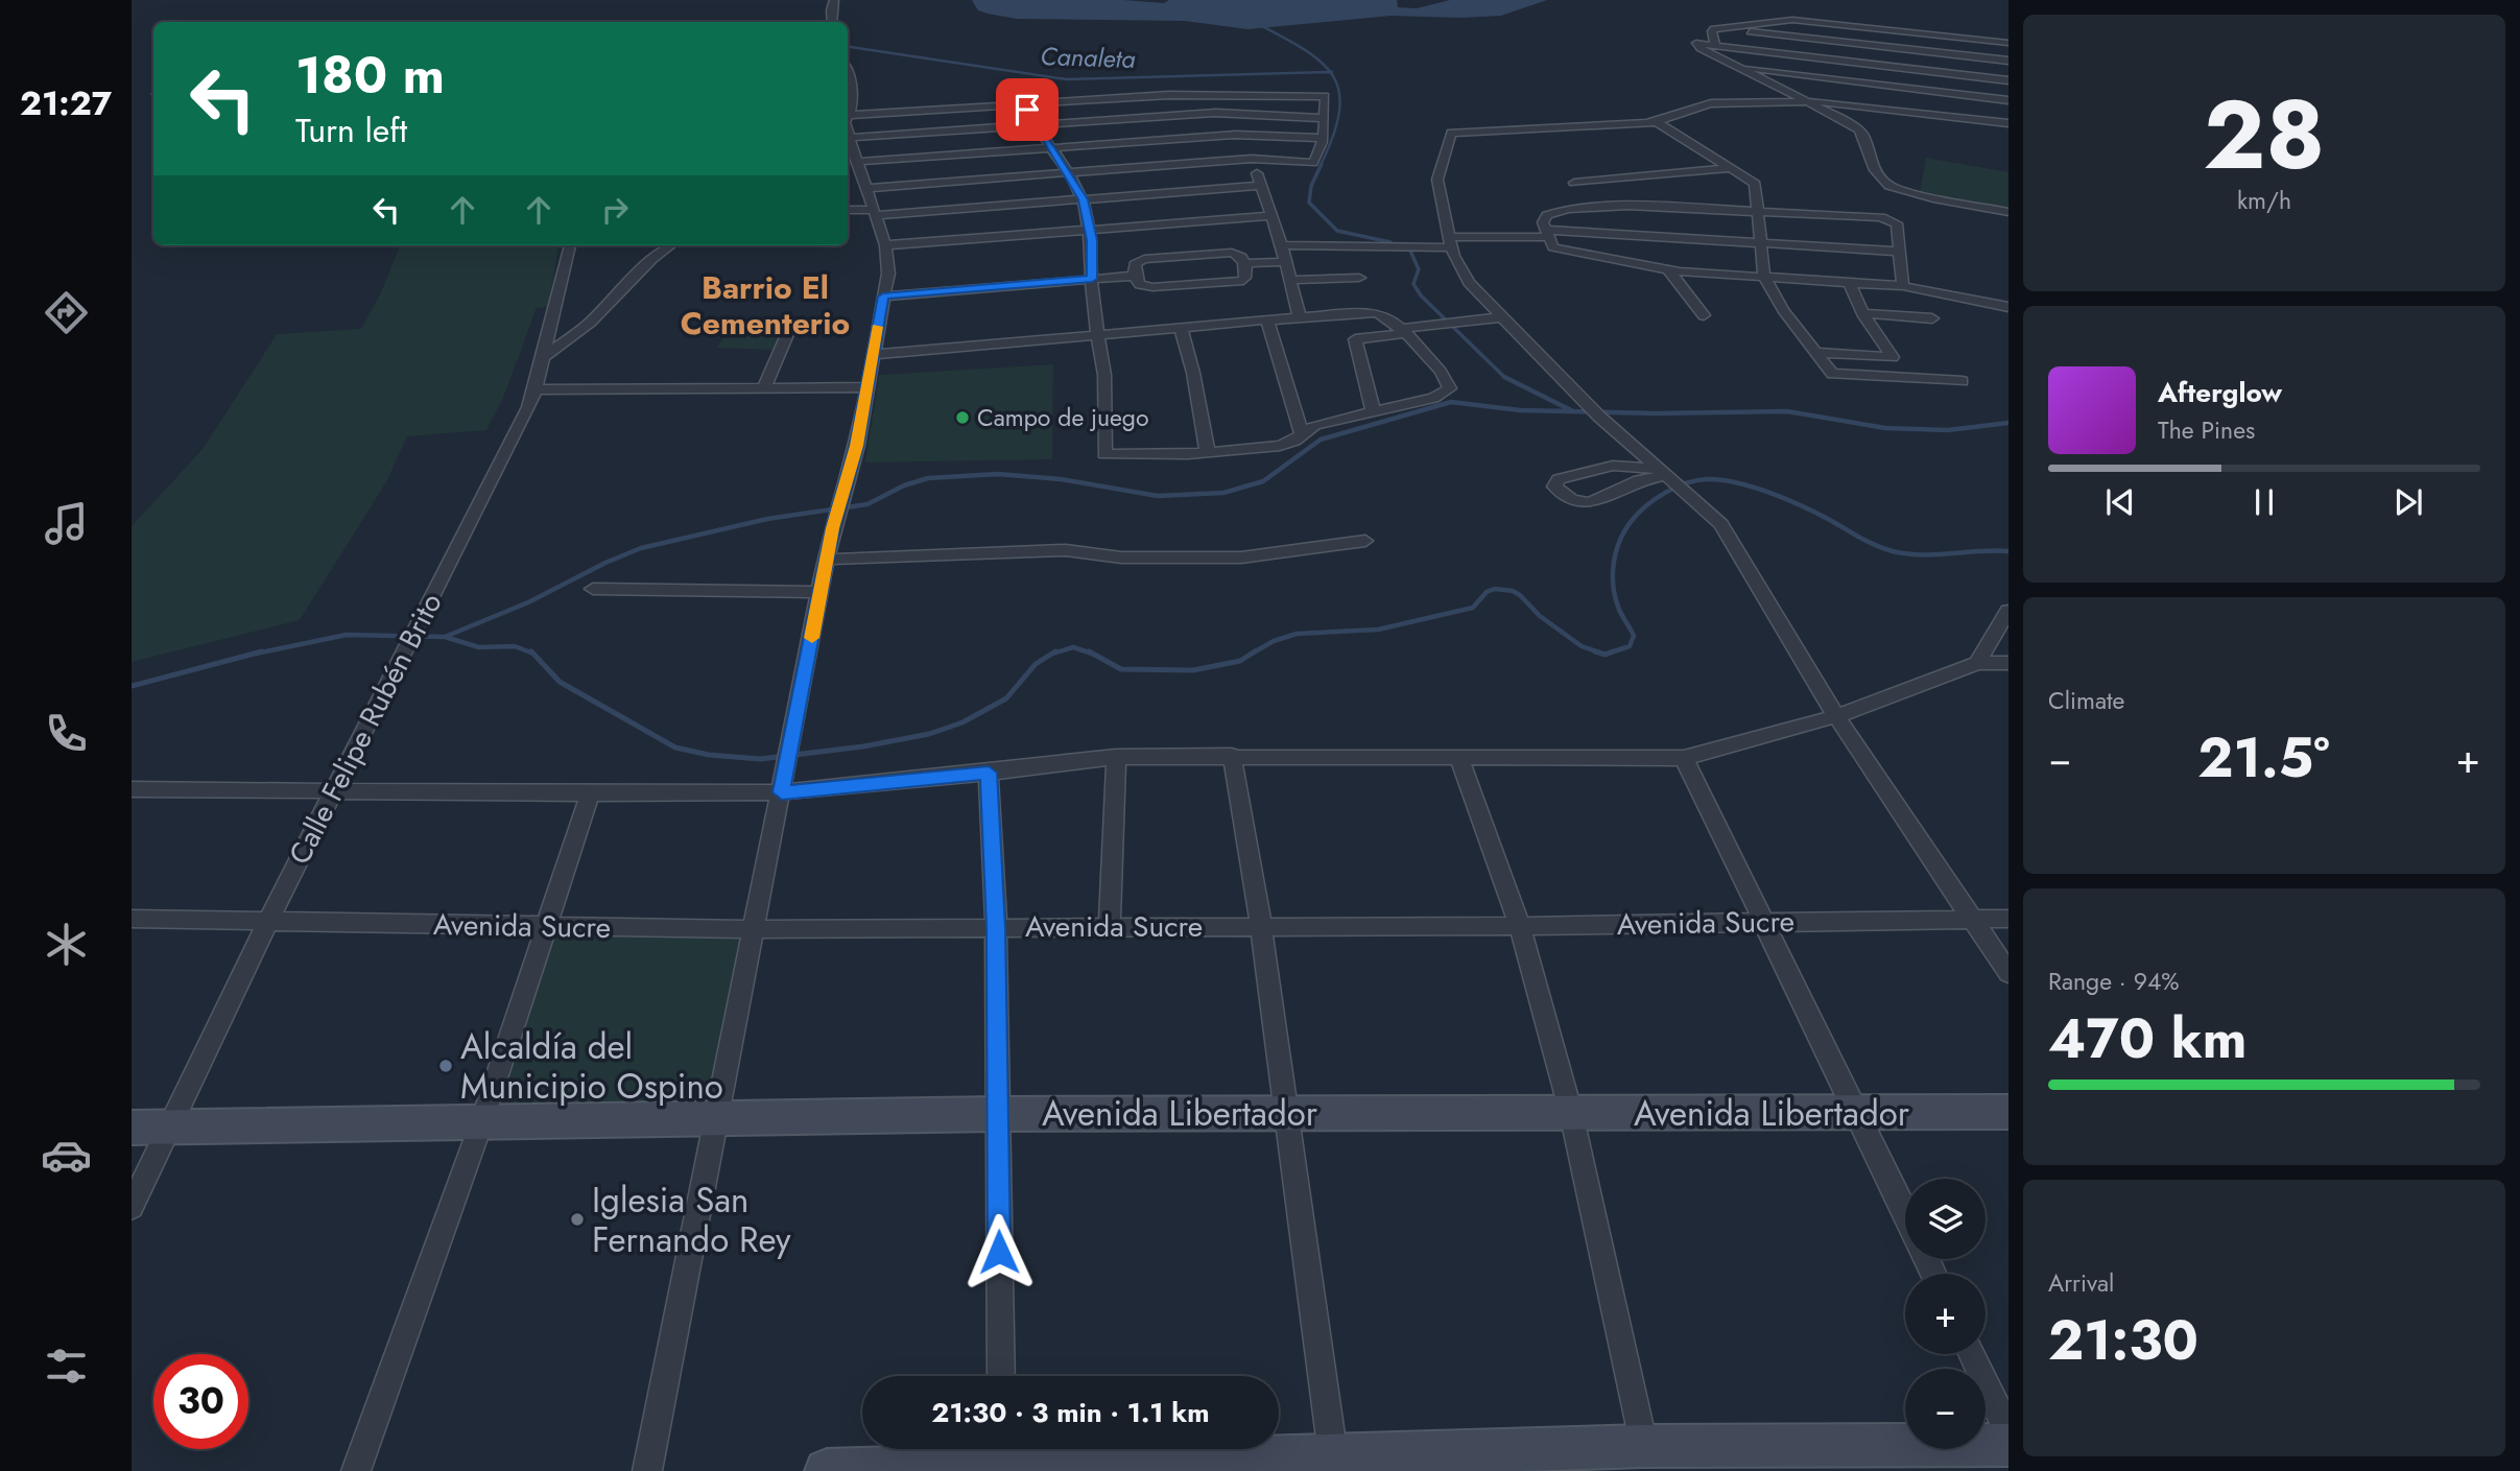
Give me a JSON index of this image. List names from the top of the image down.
{
  "streets": {
    "main road": ["Avenida Libertador"],
    "street": ["Calle Felipe Rubén Brito", "Avenida Sucre"]
  },
  "crossings": [
    ["Calle Felipe Rubén Brito", "Avenida Sucre"],
    ["Calle Felipe Rubén Brito", "Avenida Libertador"]
  ],
  "districts": ["Barrio El Cementerio"],
  "water": ["Canaleta"],
  "places": ["Campo de juego", "Alcaldía del Municipio Ospino", "Iglesia San Fernando Rey"],
  "page": {
    "tabs": "21:27",
    "tile": [
      ["28", "km/h"],
      "Climate",
      ["Range · 94%", "470 km"],
      ["Arrival", "21:30"]
    ],
    "turn": ["180 m", "Turn left"],
    "song": ["Afterglow", "The Pines"],
    "heat": ["−", "21.5°", "+"],
    "map_buttons": ["+", "−"],
    "limit": "30",
    "trip": "21:30 · 3 min · 1.1 km"
  }
}
